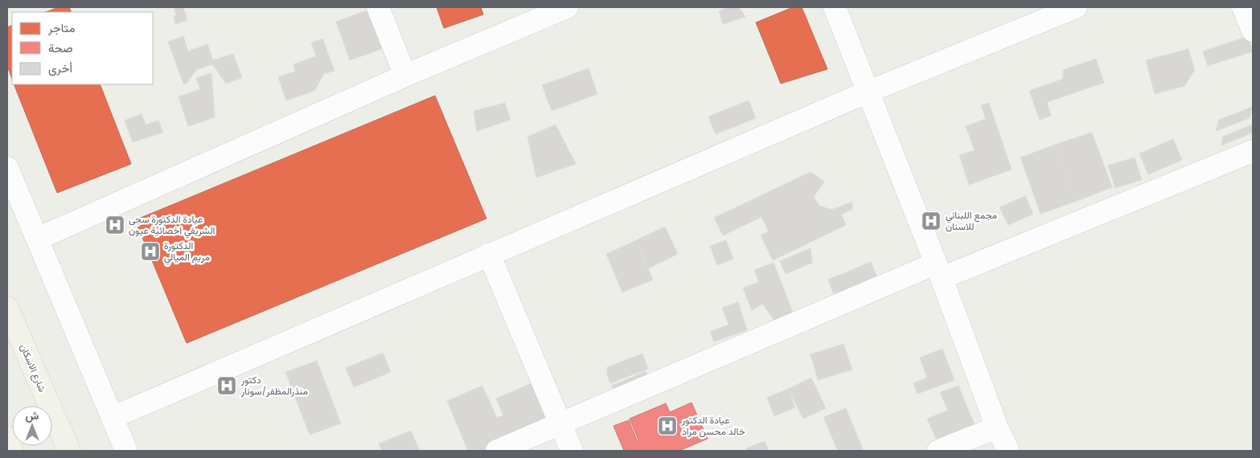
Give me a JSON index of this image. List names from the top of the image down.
{
  "streets": {
    "main road": ["شارع الاسكان"]
  },
  "places": {
    "hospital": [
      "مجمع اللبناني للاسنان",
      "عيادة الدكتورة سجى الشريفي اخصائية عيون",
      "الدكتورة مريم الميالي",
      "دكتور منذرالمظفر/سونار",
      "عيادة الدكتور خالد محسن مراد"
    ]
  },
  "legend": ["متاجر", "صحة", "أخرى"],
  "north": "top"
}
